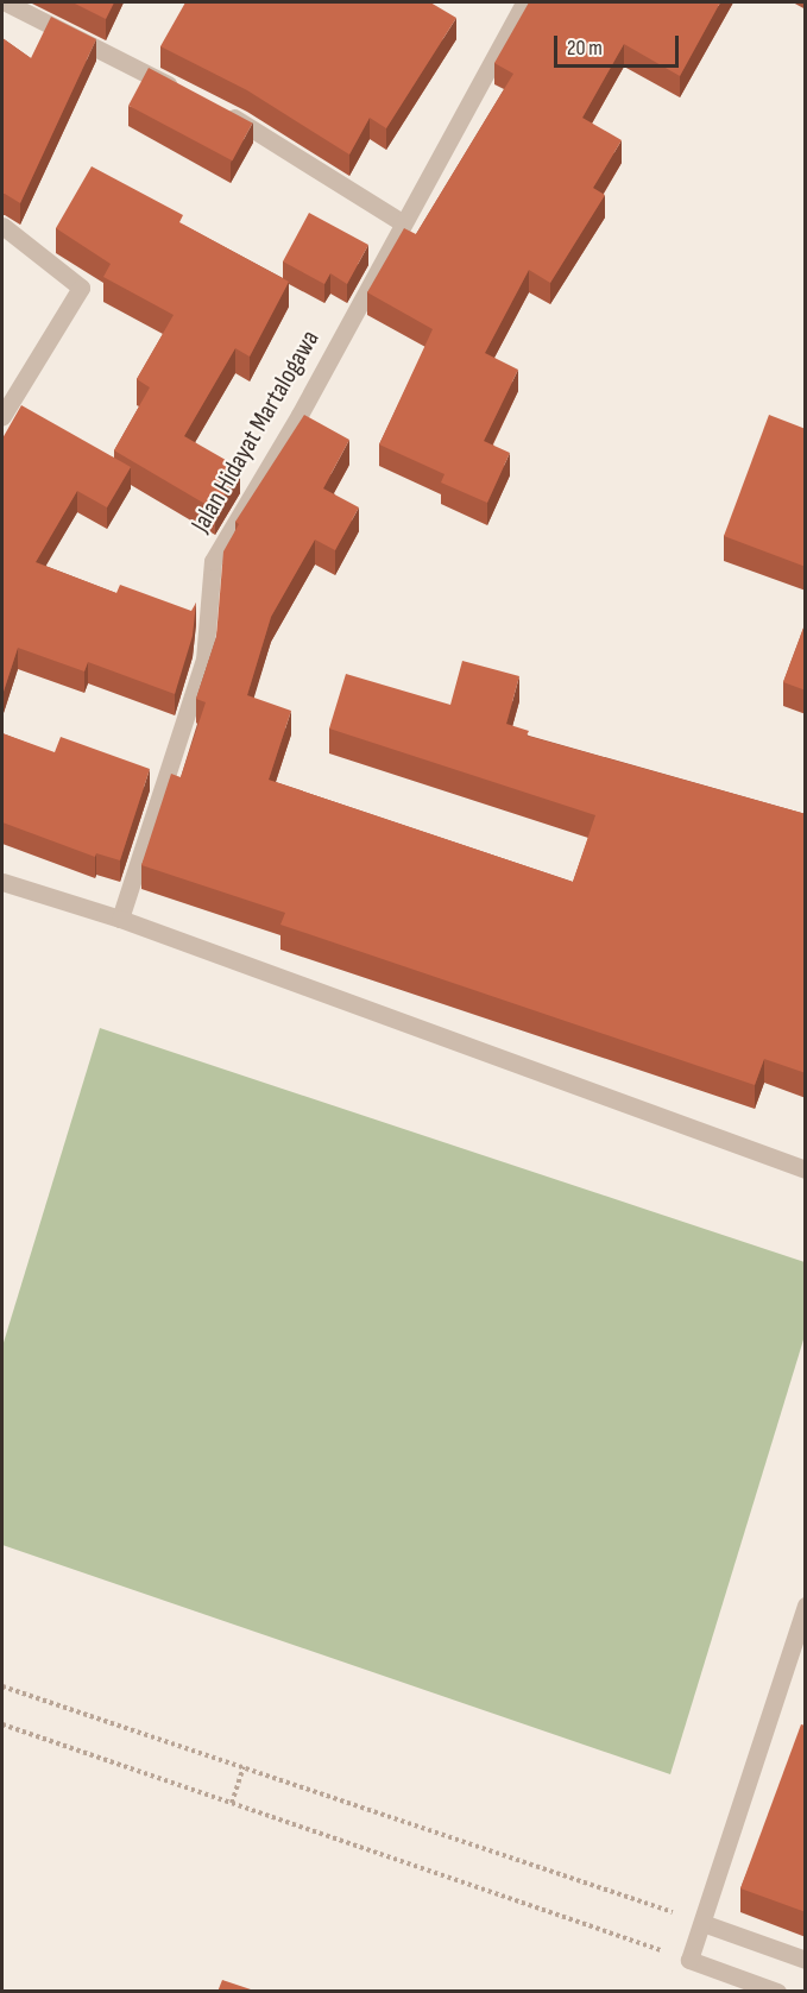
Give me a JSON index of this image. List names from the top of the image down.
{
  "streets": {
    "street": ["Jalan Hidayat Martalogawa"]
  },
  "scale_bar": "20 m"
}
